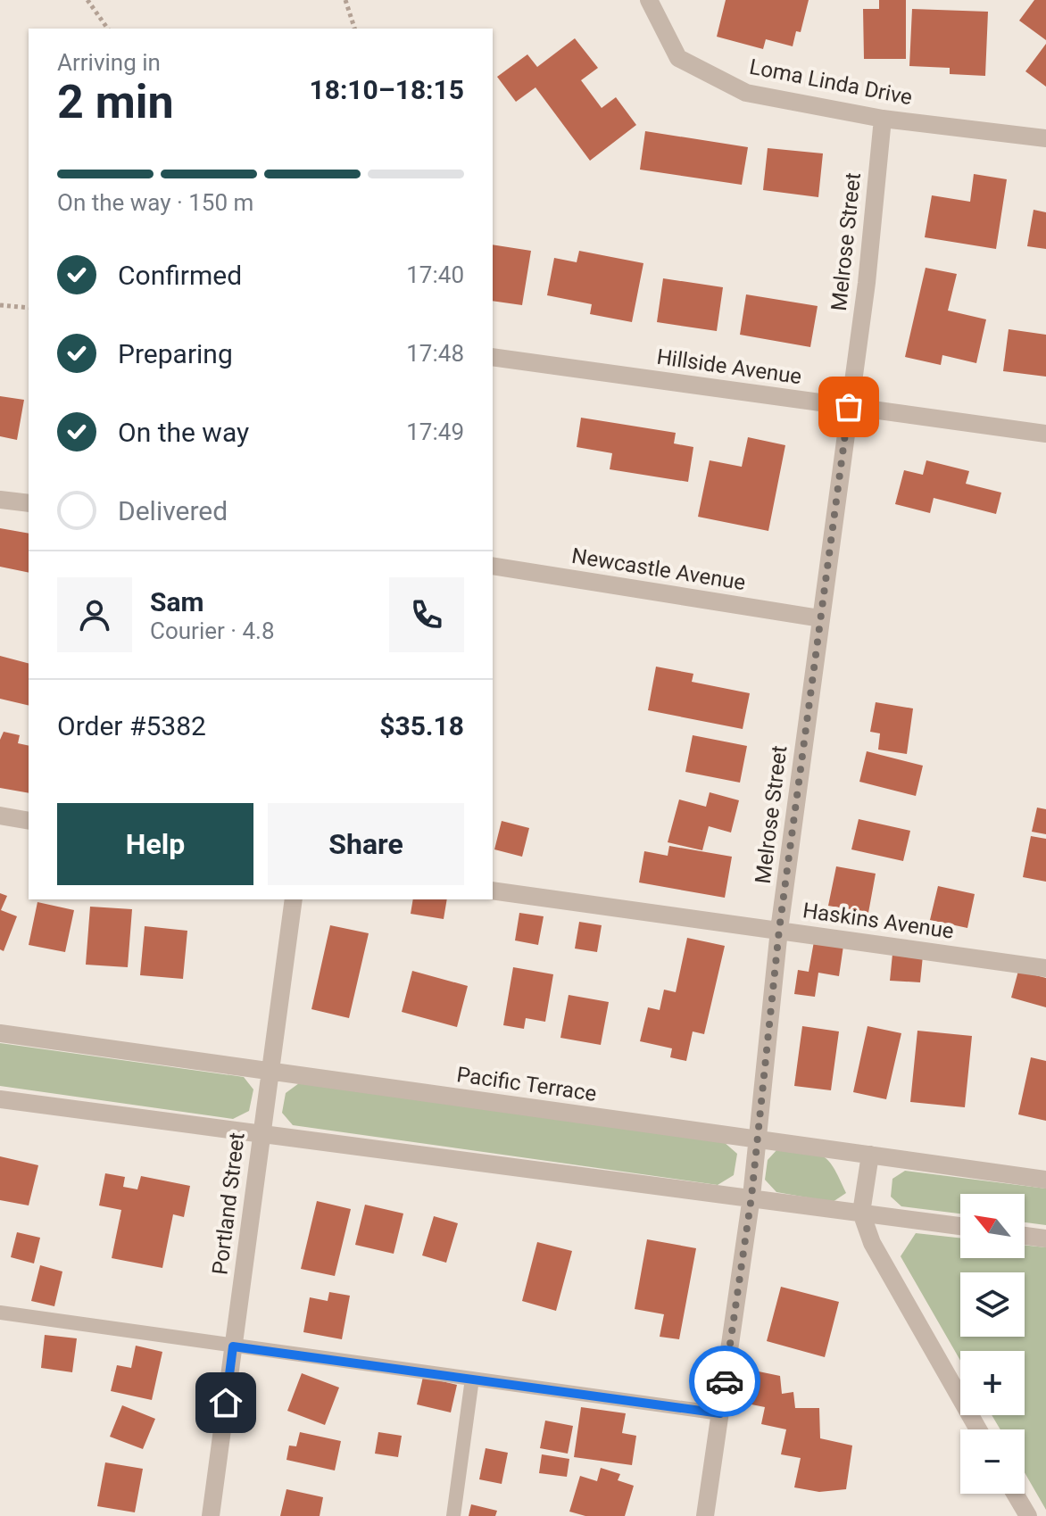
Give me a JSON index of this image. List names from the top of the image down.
{
  "streets": {
    "street": [
      "Loma Linda Drive",
      "Melrose Street",
      "Hillside Avenue",
      "Newcastle Avenue",
      "Haskins Avenue",
      "Pacific Terrace",
      "Portland Street"
    ]
  },
  "crossings": [
    ["Loma Linda Drive", "Melrose Street"],
    ["Melrose Street", "Hillside Avenue"],
    ["Melrose Street", "Newcastle Avenue"],
    ["Melrose Street", "Haskins Avenue"],
    ["Melrose Street", "Pacific Terrace"],
    ["Pacific Terrace", "Portland Street"]
  ],
  "north": "top left",
  "page": {
    "heading": ["2 min", "Arriving in", "18:10–18:15"],
    "panel": [
      "Sam",
      "Courier · 4.8",
      "Order #5382",
      "$35.18"
    ],
    "bar": "On the way · 150 m",
    "list": [
      ["Confirmed", "17:40"],
      ["Preparing", "17:48"],
      ["On the way", "17:49"],
      "Delivered"
    ],
    "buttons": ["Help", "Share"],
    "map_buttons": ["+", "−"]
  }
}
